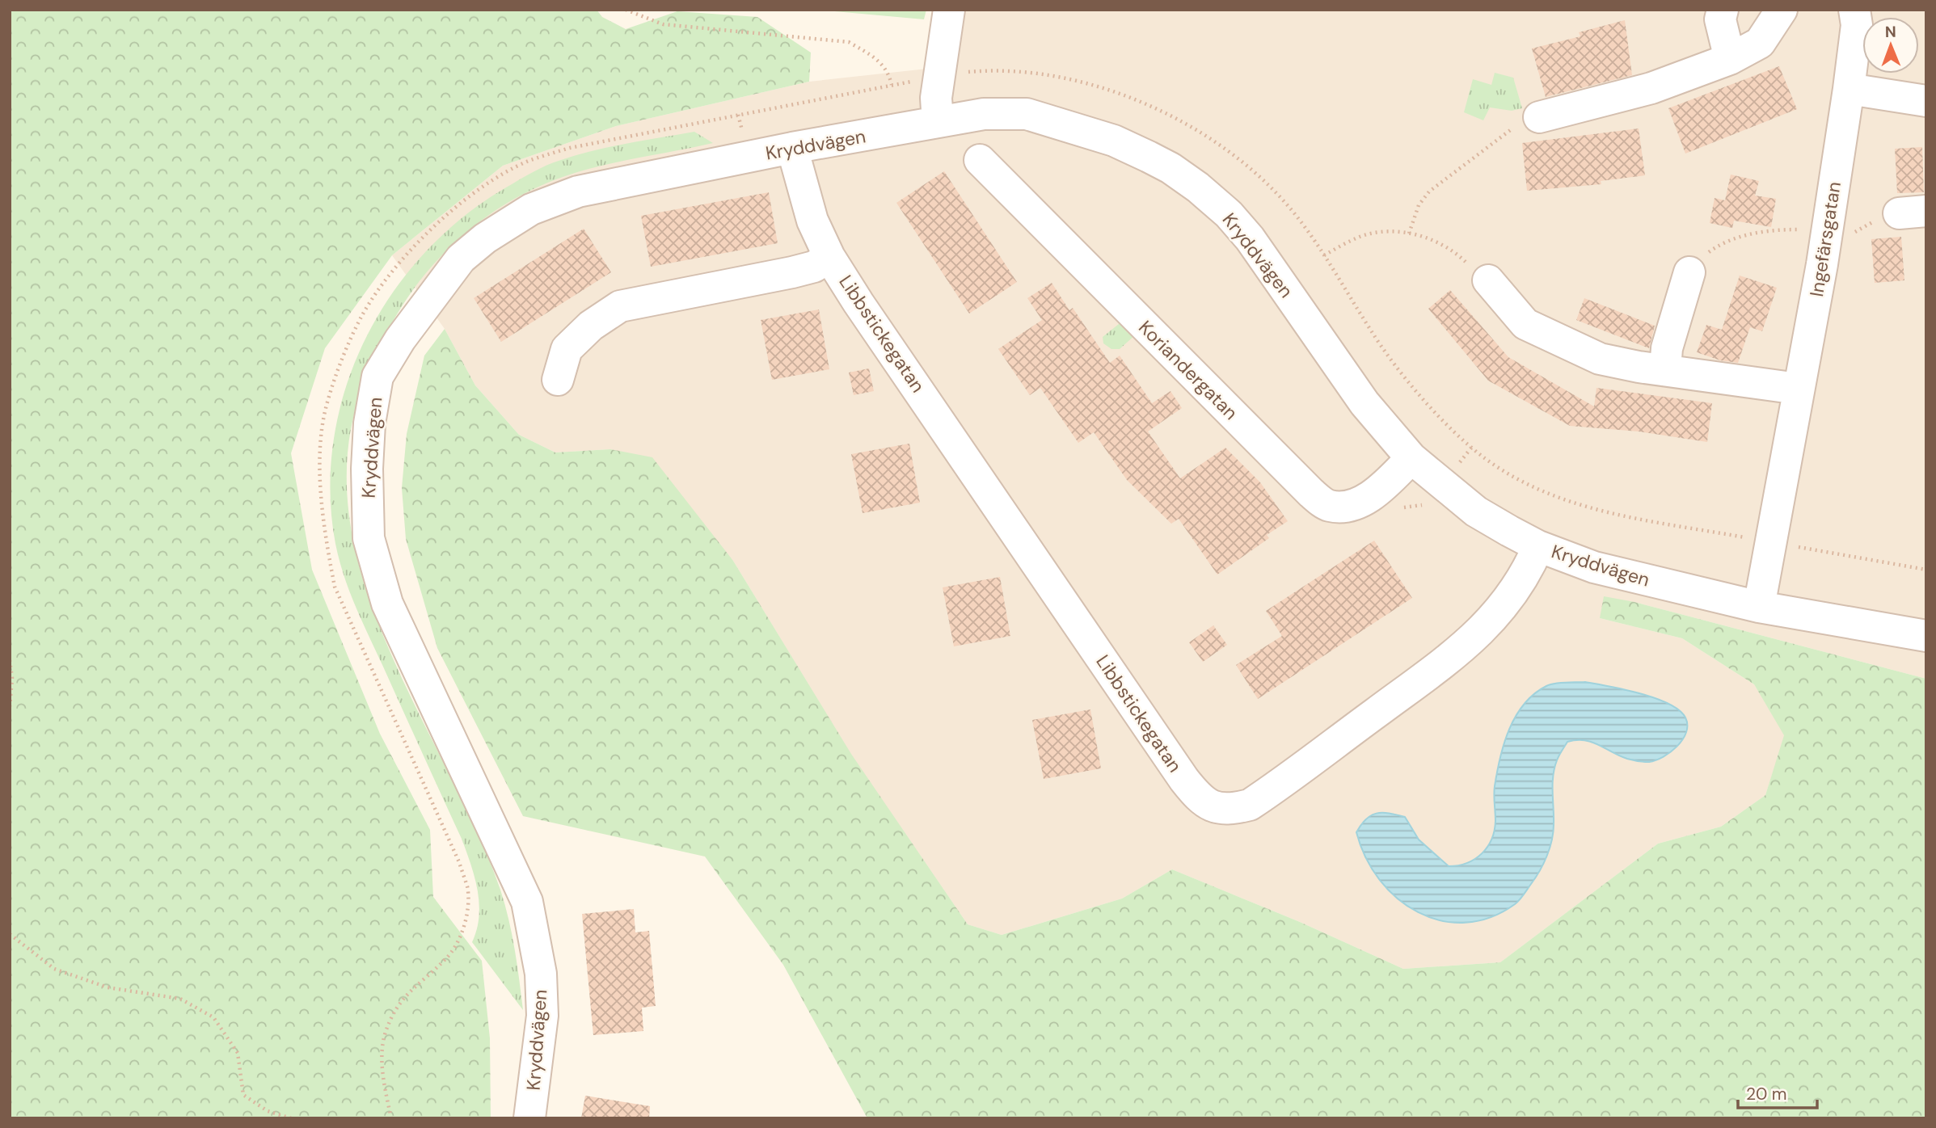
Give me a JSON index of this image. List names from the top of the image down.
{
  "streets": {
    "street": [
      "Kryddvägen",
      "Ingefärsgatan",
      "Libbstickegatan",
      "Koriandergatan"
    ]
  },
  "crossings": [
    ["Kryddvägen", "Ingefärsgatan"],
    ["Kryddvägen", "Libbstickegatan"],
    ["Kryddvägen", "Koriandergatan"]
  ],
  "scale_bar": "20 m",
  "north": "top"
}
